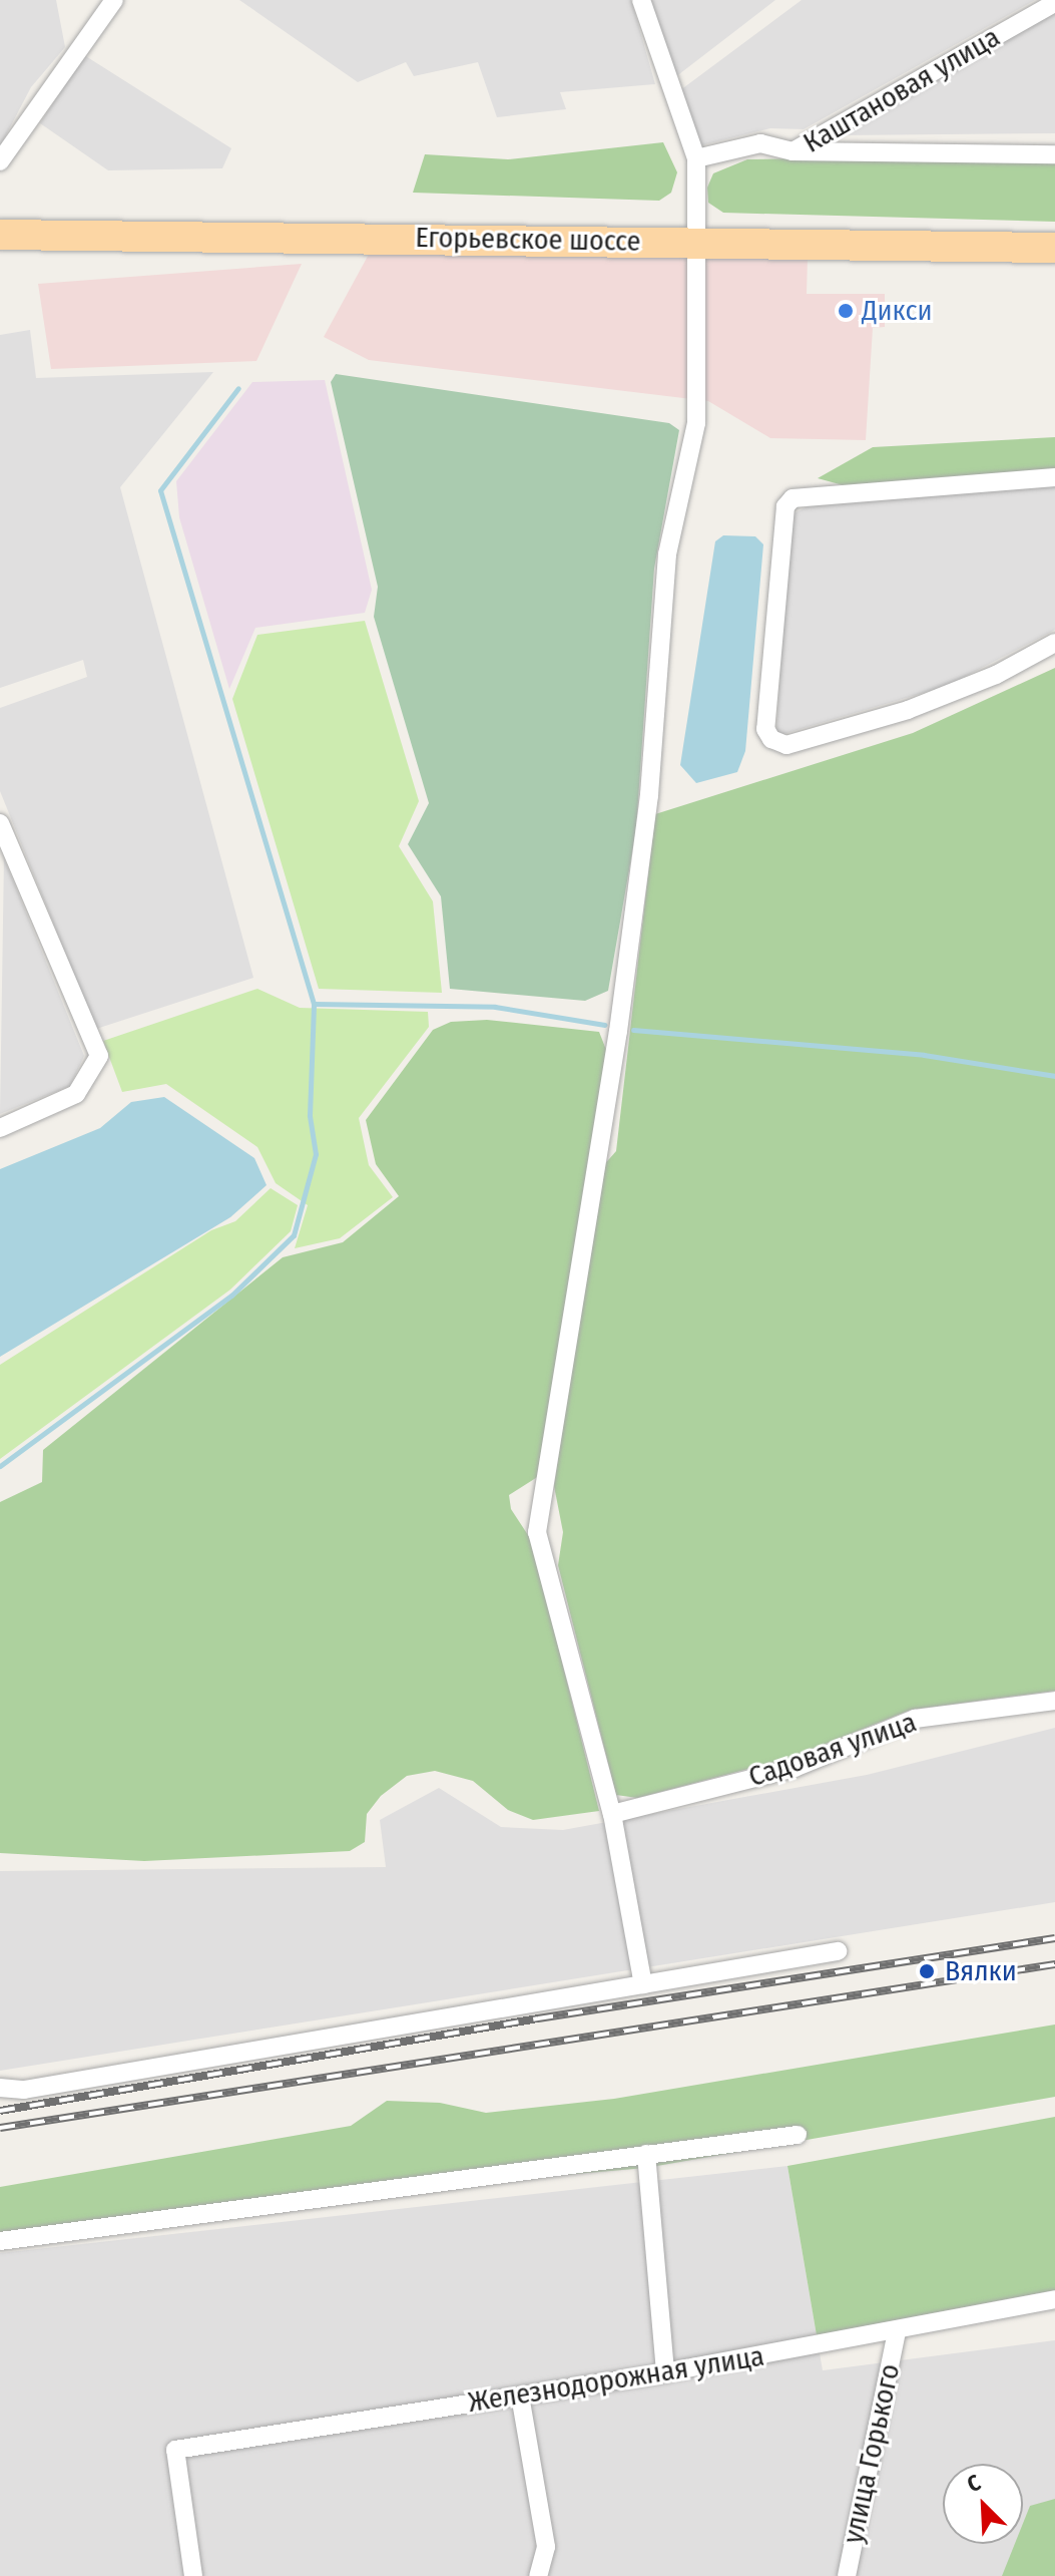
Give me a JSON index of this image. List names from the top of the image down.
{
  "streets": {
    "main road": ["Егорьевское шоссе"],
    "street": [
      "Каштановая улица",
      "Садовая улица",
      "Железнодорожная улица",
      "улица Горького"
    ]
  },
  "crossings": [
    ["Железнодорожная улица", "улица Горького"]
  ],
  "places": ["Дикси", "Вялки"],
  "north": "top left"
}
